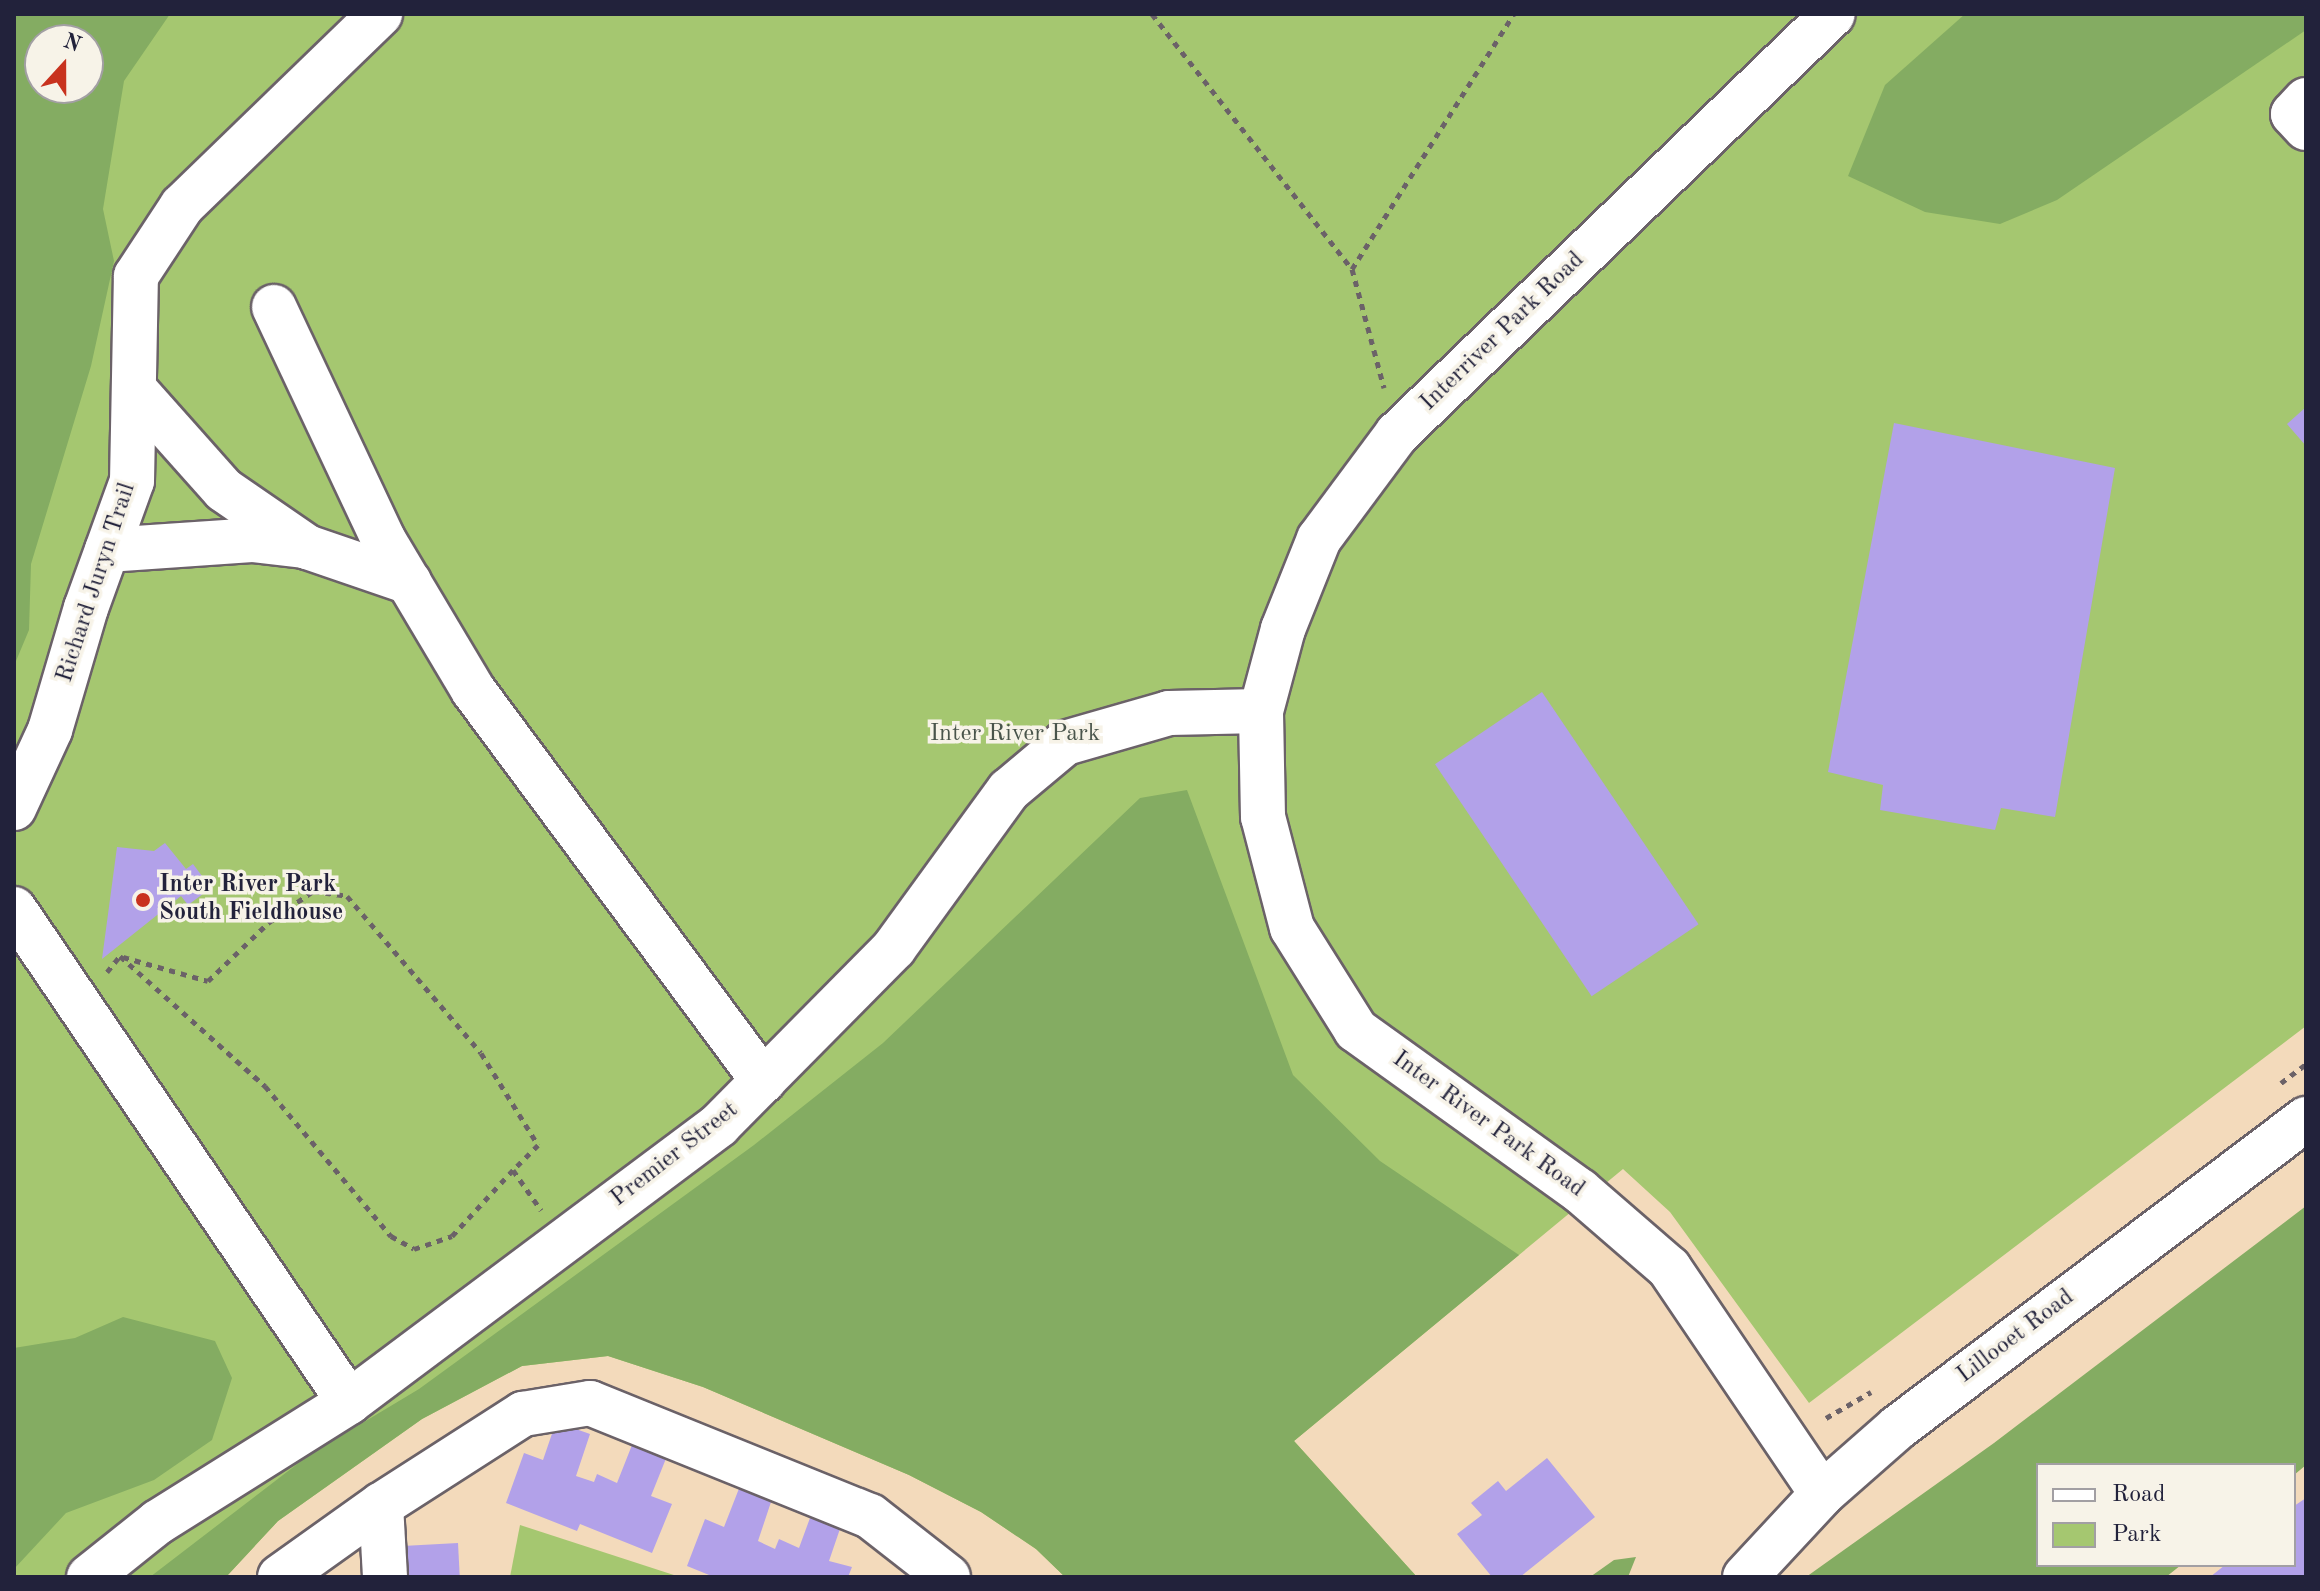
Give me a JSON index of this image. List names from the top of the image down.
{
  "streets": {
    "street": [
      "Interriver Park Road",
      "Richard Juryn Trail",
      "Inter River Park Road",
      "Premier Street",
      "Lillooet Road"
    ]
  },
  "crossings": [
    ["Interriver Park Road", "Inter River Park Road"],
    ["Interriver Park Road", "Premier Street"],
    ["Inter River Park Road", "Premier Street"],
    ["Inter River Park Road", "Lillooet Road"]
  ],
  "parks": ["Inter River Park"],
  "places": ["Inter River Park South Fieldhouse"],
  "legend": ["Road", "Park"],
  "north": "top"
}
